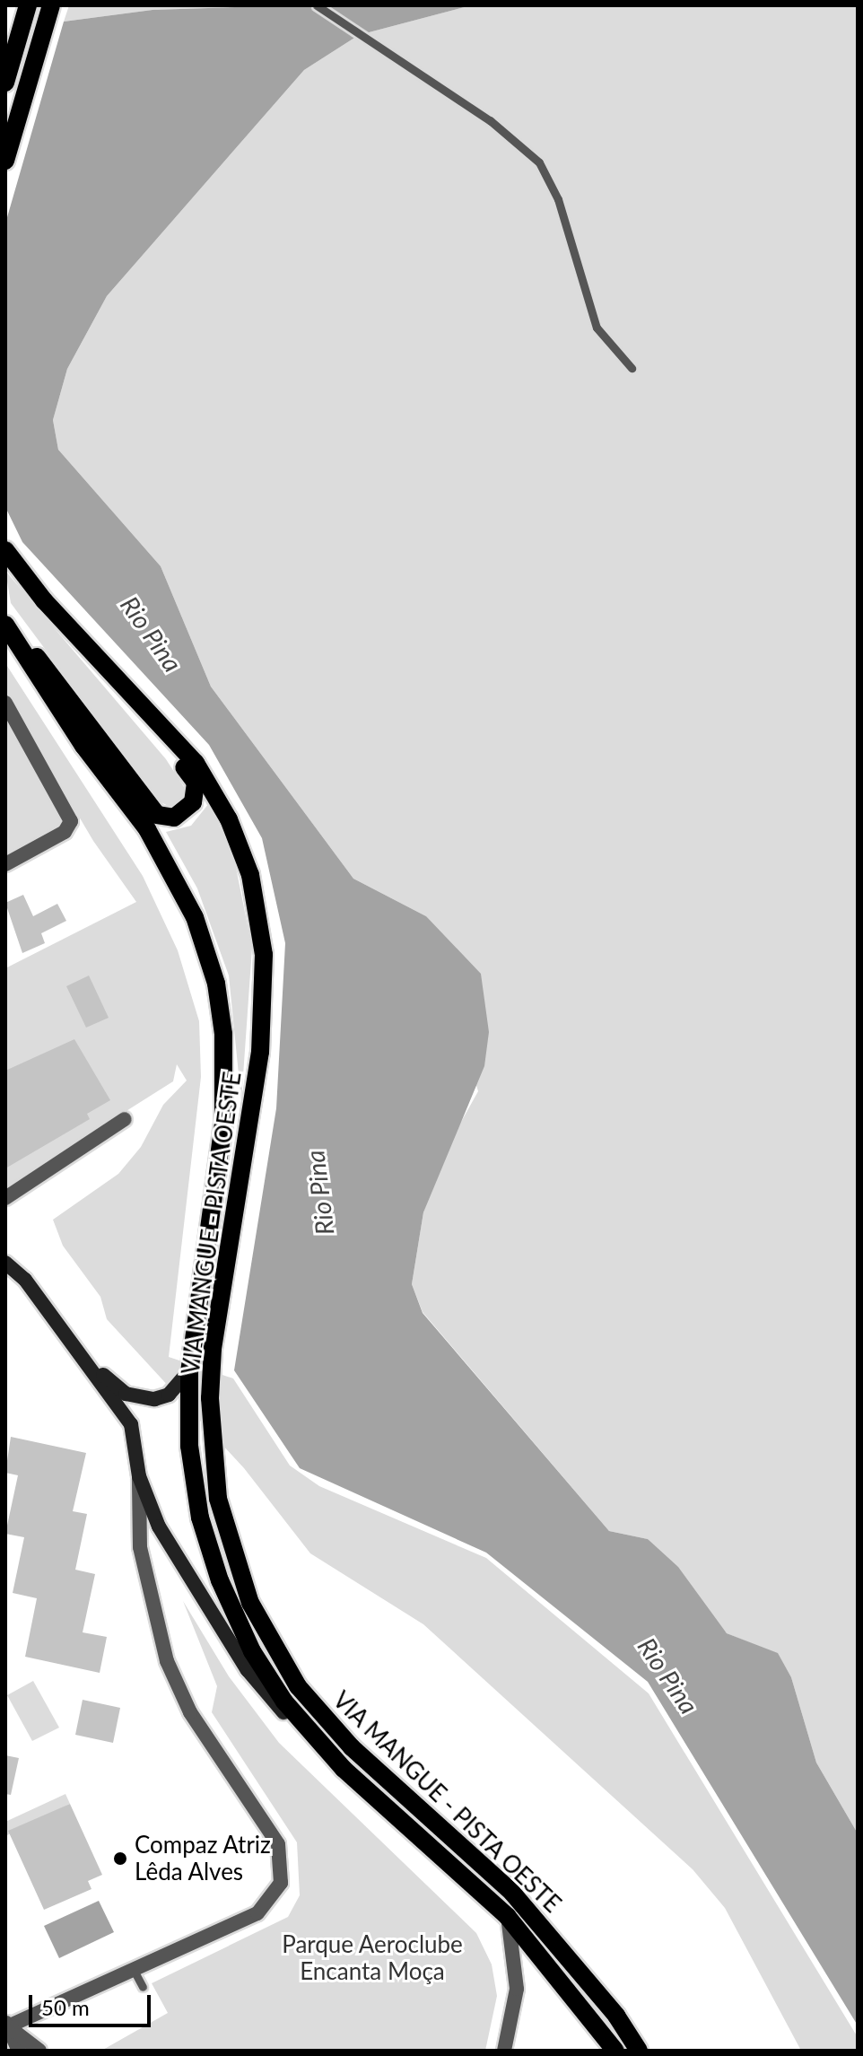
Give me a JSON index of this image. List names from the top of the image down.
{
  "streets": {
    "main road": ["VIA MANGUE - PISTA OESTE"]
  },
  "water": ["Rio Pina"],
  "parks": ["Parque Aeroclube Encanta Moça"],
  "places": ["Compaz Atriz Lêda Alves"],
  "scale_bar": "50 m"
}
